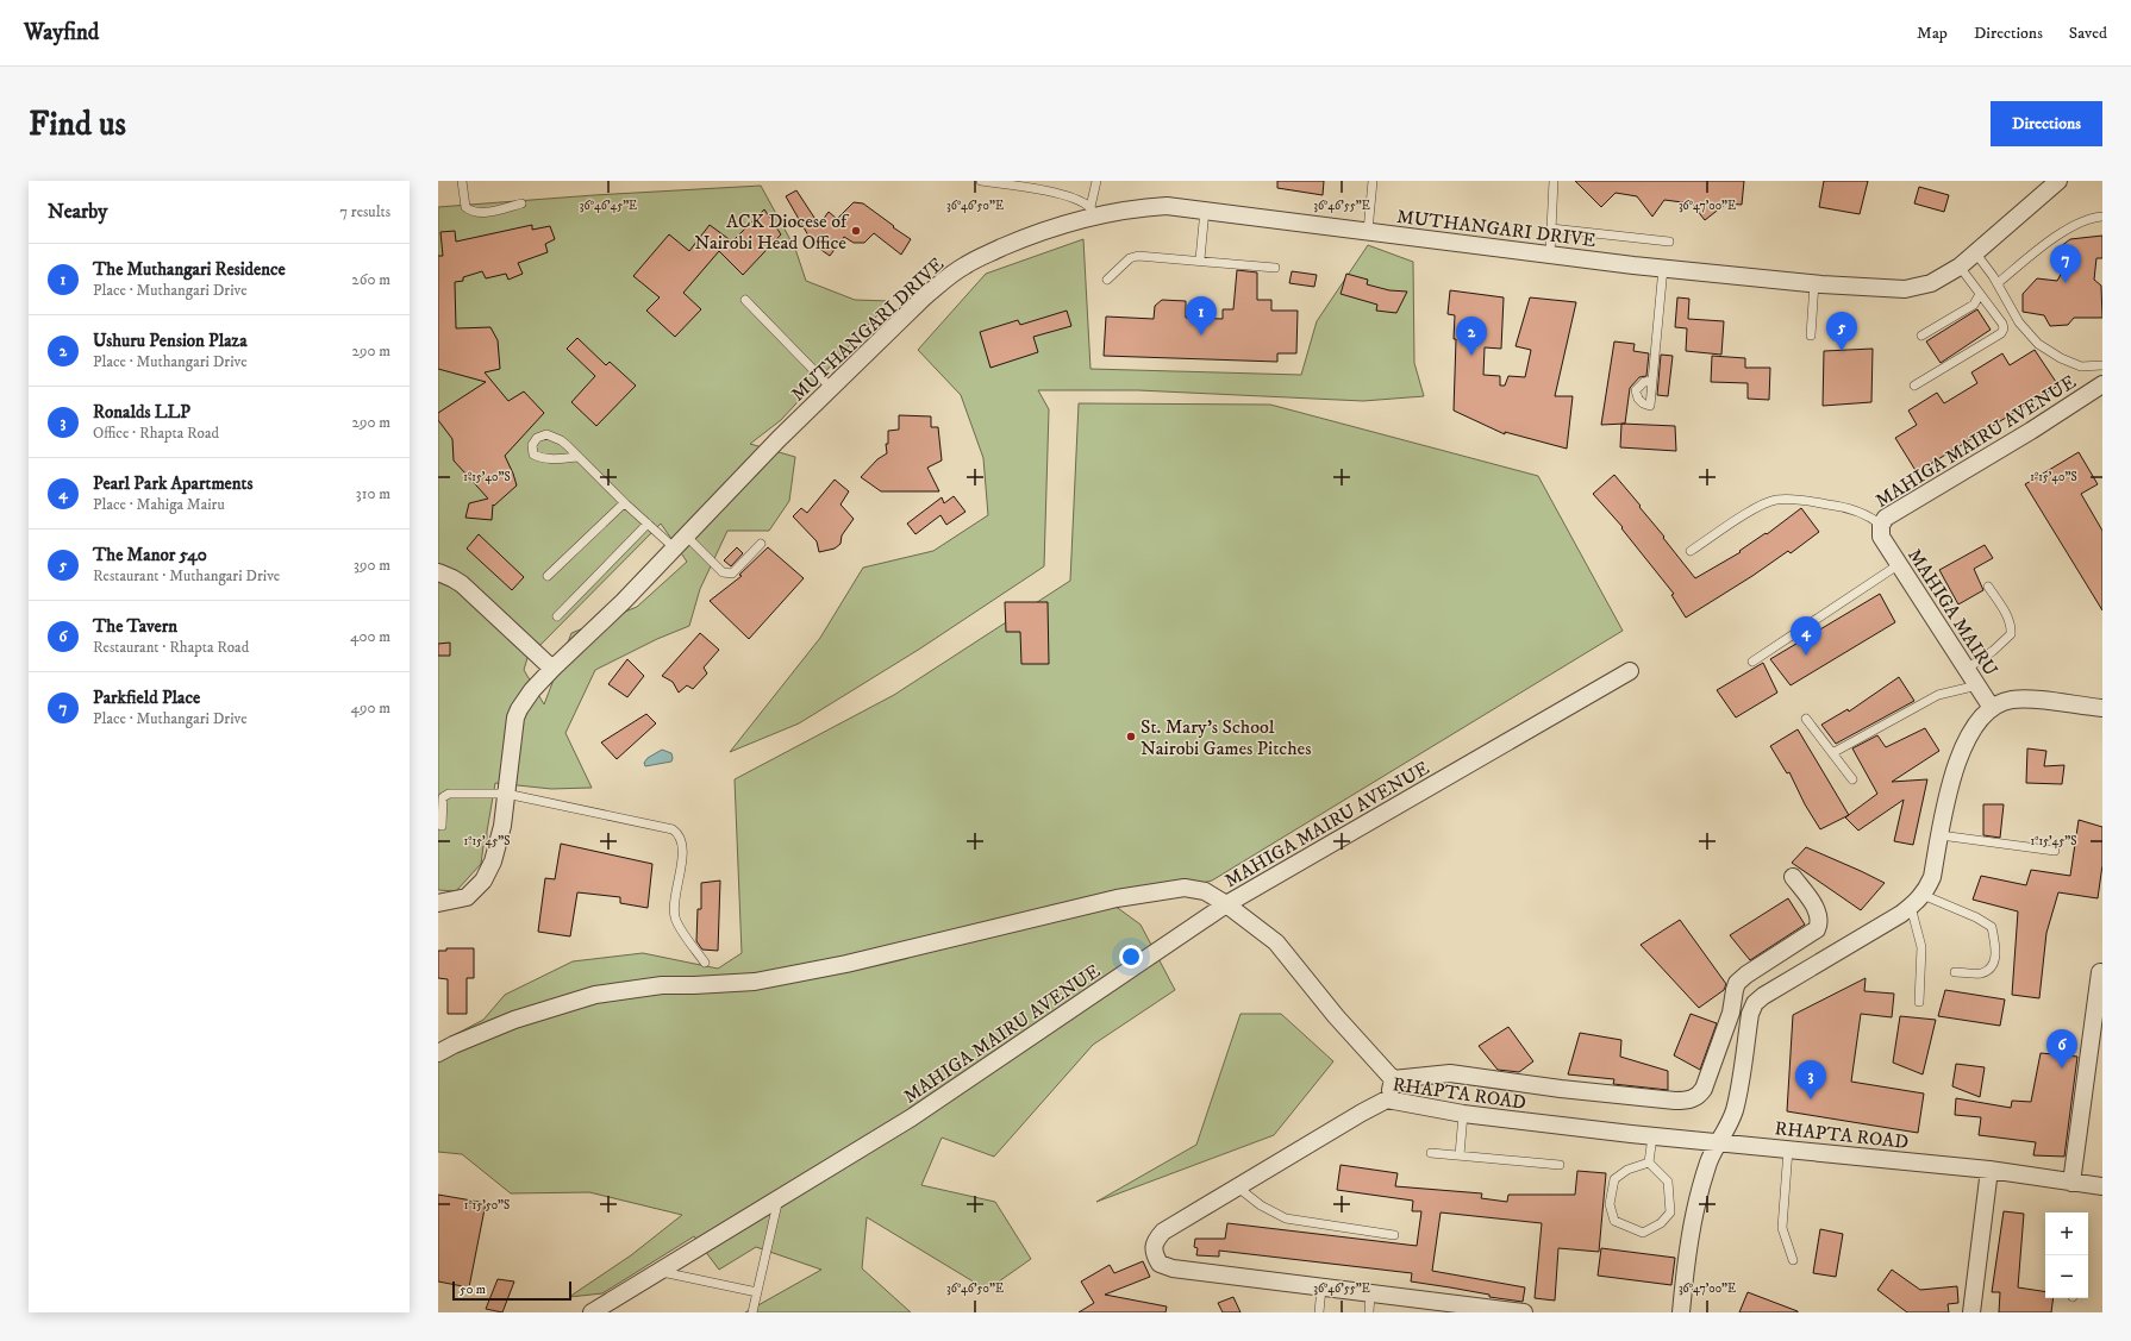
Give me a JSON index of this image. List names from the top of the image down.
{
  "streets": {
    "street": [
      "MUTHANGARI DRIVE",
      "MAHIGA MAIRU AVENUE",
      "MAHIGA MAIRU",
      "RHAPTA ROAD"
    ]
  },
  "crossings": [
    ["MAHIGA MAIRU AVENUE", "MAHIGA MAIRU"]
  ],
  "places": ["ACK Diocese of Nairobi Head Office", "St. Mary's School Nairobi Games Pitches"],
  "scale_bar": "50 m",
  "page": {
    "header": "Wayfind",
    "nav": ["Map", "Directions", "Saved"],
    "buttons": "Directions",
    "title": "Find us",
    "heading": ["Nearby", "7 results"],
    "list": [
      {
        "mark": "1",
        "name": "The Muthangari Residence",
        "note": "Place · Muthangari Drive",
        "value": "260 m"
      },
      {
        "mark": "2",
        "name": "Ushuru Pension Plaza",
        "note": "Place · Muthangari Drive",
        "value": "290 m"
      },
      {
        "mark": "3",
        "name": "Ronalds LLP",
        "note": "Office · Rhapta Road",
        "value": "290 m"
      },
      {
        "mark": "4",
        "name": "Pearl Park Apartments",
        "note": "Place · Mahiga Mairu",
        "value": "310 m"
      },
      {
        "mark": "5",
        "name": "The Manor 540",
        "note": "Restaurant · Muthangari Drive",
        "value": "390 m"
      },
      {
        "mark": "6",
        "name": "The Tavern",
        "note": "Restaurant · Rhapta Road",
        "value": "400 m"
      },
      {
        "mark": "7",
        "name": "Parkfield Place",
        "note": "Place · Muthangari Drive",
        "value": "490 m"
      }
    ],
    "pins": [
      "7",
      "1",
      "5",
      "2",
      "4",
      "6",
      "3"
    ],
    "map_buttons": ["+", "−"],
    "scale": "50 m"
  },
  "coordinates": [
    "36°46'45\"E",
    "36°46'50\"E",
    "36°46'55\"E",
    "36°47'00\"E",
    "1°15'40\"S",
    "1°15'45\"S",
    "1°15'50\"S"
  ]
}
